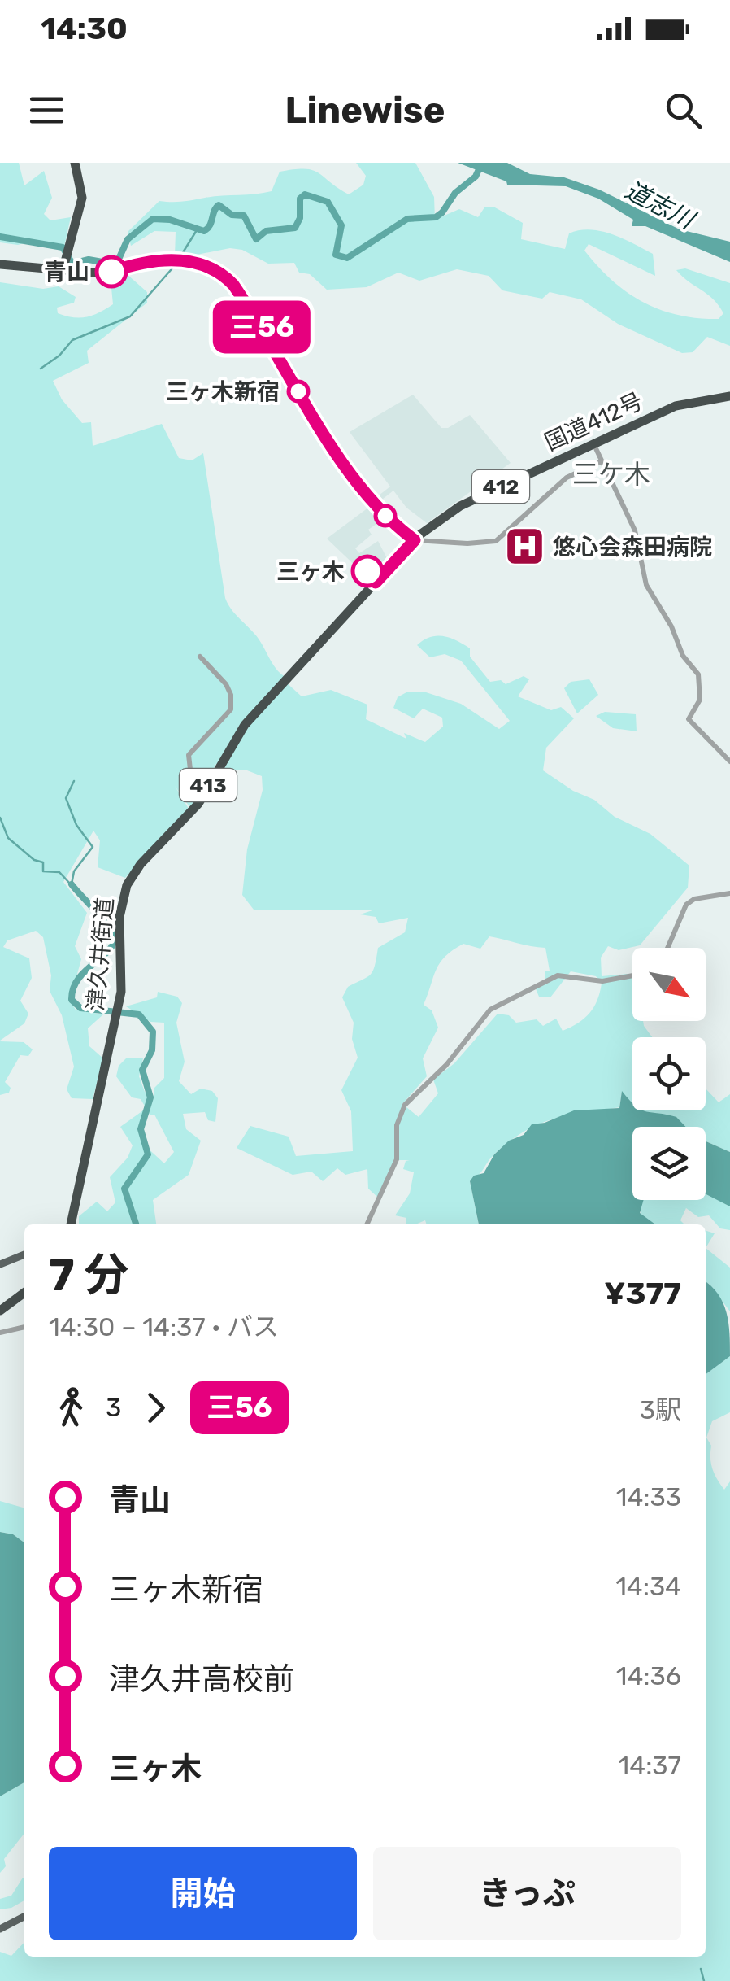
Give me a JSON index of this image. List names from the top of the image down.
{
  "streets": {
    "highway": [
      "国道412号",
      "412",
      "413",
      "津久井街道"
    ]
  },
  "crossings": [
    ["国道412号", "津久井街道"]
  ],
  "districts": ["三ケ木"],
  "water": ["道志川"],
  "places": {
    "other": ["青山", "三ヶ木新宿", "三ヶ木"],
    "hospital": ["悠心会森田病院"]
  },
  "lines": ["bus line 三56"],
  "north": "bottom right",
  "page": {
    "status": "14:30",
    "header": "Linewise",
    "on_map": "三56",
    "heading": ["7 分", "14:30 – 14:37 · バス", "¥377"],
    "legs": ["3", "三56", "3駅"],
    "list": [
      {
        "name": "青山",
        "value": "14:33"
      },
      {
        "name": "三ヶ木新宿",
        "value": "14:34"
      },
      {
        "name": "津久井高校前",
        "value": "14:36"
      },
      {
        "name": "三ヶ木",
        "value": "14:37"
      }
    ],
    "buttons": ["開始", "きっぷ"]
  }
}
